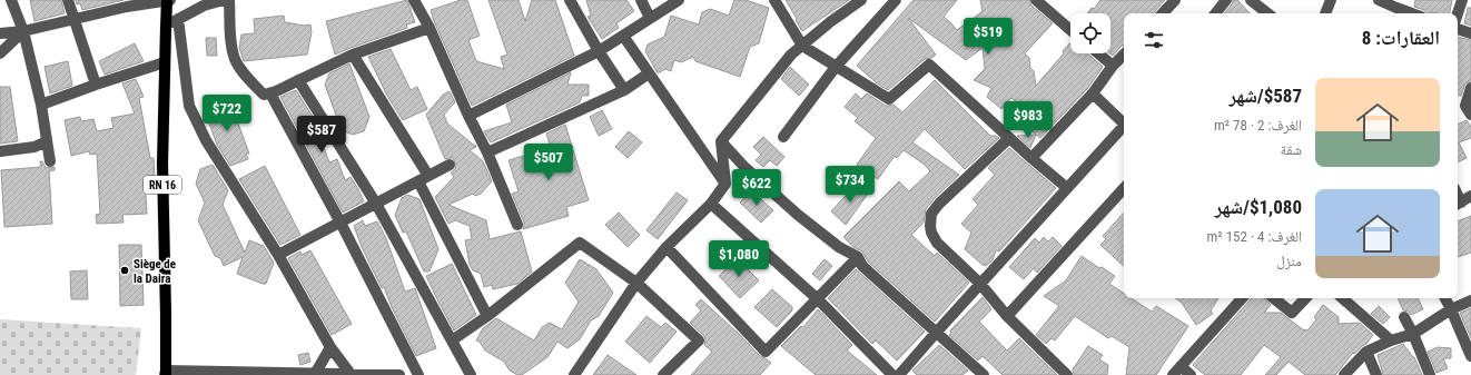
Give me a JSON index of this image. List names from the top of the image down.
{
  "streets": {
    "main road": ["RN 16"]
  },
  "places": ["Siège de la Daira"],
  "page": {
    "heading": "العقارات: 8",
    "price": [
      "$519",
      "$722",
      "$983",
      "$587",
      "$507",
      "$734",
      "$622",
      "$1,080"
    ],
    "list": [
      {
        "name": "$587/شهر",
        "note": "الغرف: 2 · 78 m² · شقة"
      },
      {
        "name": "$1,080/شهر",
        "note": "الغرف: 4 · 152 m² · منزل"
      }
    ]
  }
}
